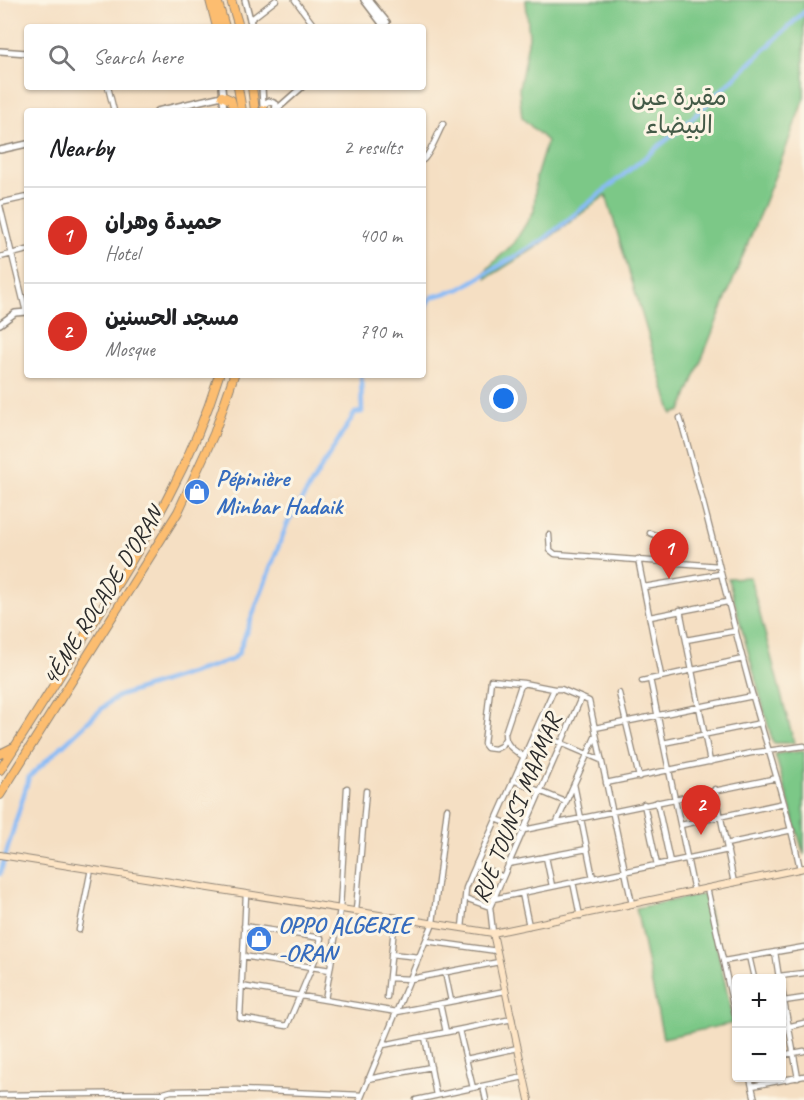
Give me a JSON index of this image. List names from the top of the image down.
{
  "streets": {
    "highway": ["4ÈME ROCADE D'ORAN"],
    "street": ["RUE TOUNSI MAAMAR"]
  },
  "parks": ["مقبرة عين البيضاء"],
  "places": {
    "shop": ["Pépinière Minbar Hadaik", "OPPO ALGERIE -ORAN"]
  },
  "page": {
    "search": "Search here",
    "heading": ["Nearby", "2 results"],
    "list": [
      {
        "mark": "1",
        "name": "حميدة وهران",
        "note": "Hotel",
        "value": "400 m"
      },
      {
        "mark": "2",
        "name": "مسجد الحسنين",
        "note": "Mosque",
        "value": "790 m"
      }
    ],
    "pins": ["1", "2"],
    "map_buttons": ["+", "−"]
  }
}
